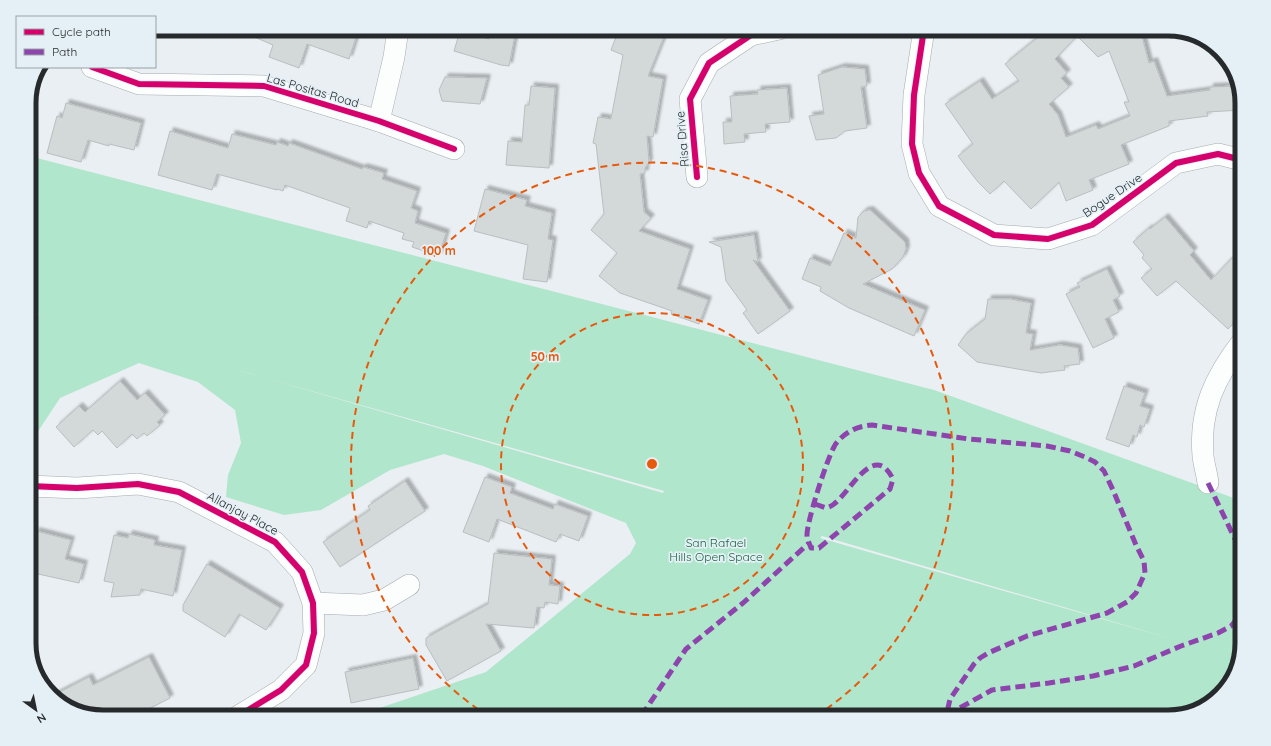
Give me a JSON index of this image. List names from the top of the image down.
{
  "streets": {
    "street": [
      "Las Positas Road",
      "Risa Drive",
      "Bogue Drive",
      "Allanjay Place"
    ]
  },
  "parks": ["San Rafael Hills Open Space"],
  "legend": ["Cycle path", "Path"],
  "north": "bottom right",
  "rings": ["100 m", "50 m"]
}
